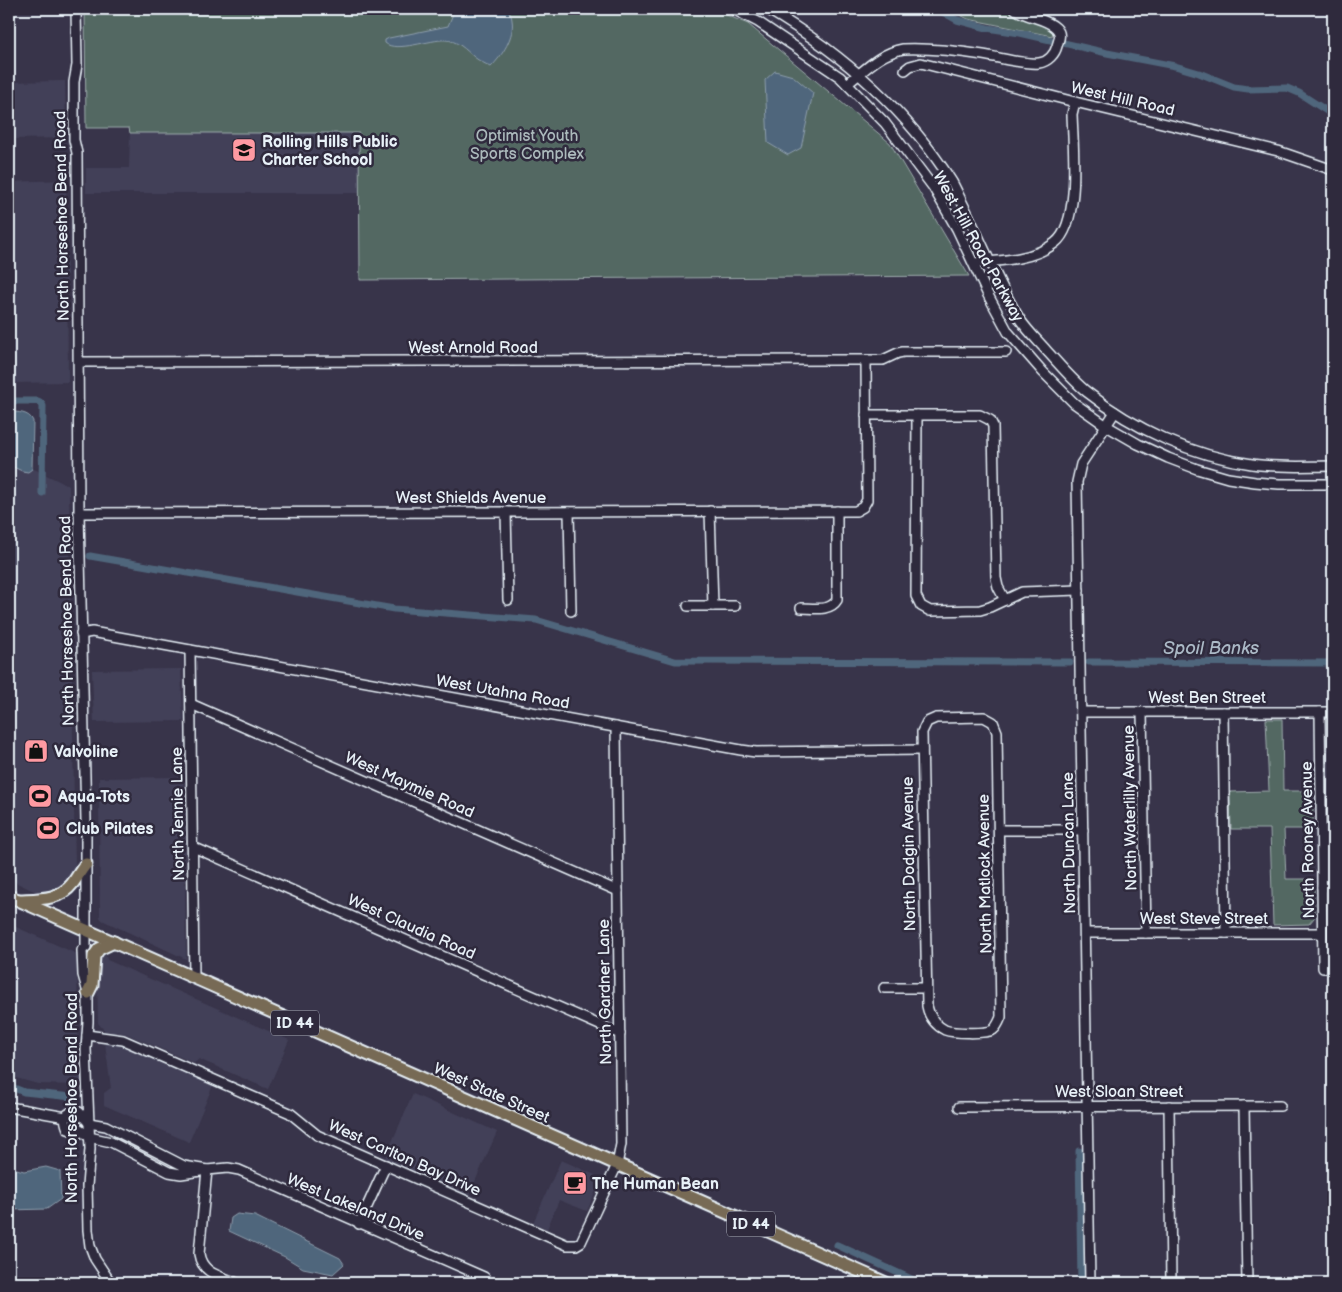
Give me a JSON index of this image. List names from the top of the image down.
{
  "streets": {
    "main road": ["ID 44", "West State Street"],
    "street": [
      "West Hill Road",
      "North Horseshoe Bend Road",
      "West Hill Road Parkway",
      "West Arnold Road",
      "West Shields Avenue",
      "West Utahna Road",
      "West Ben Street",
      "West Maymie Road",
      "North Waterlilly Avenue",
      "North Jennie Lane",
      "North Rooney Avenue",
      "North Duncan Lane",
      "North Dodgin Avenue",
      "North Matlock Avenue",
      "West Steve Street",
      "West Claudia Road",
      "North Gardner Lane",
      "West Sloan Street",
      "West Carlton Bay Drive",
      "West Lakeland Drive"
    ]
  },
  "crossings": [
    ["North Horseshoe Bend Road", "West Arnold Road"],
    ["North Horseshoe Bend Road", "West Shields Avenue"],
    ["North Horseshoe Bend Road", "West Utahna Road"],
    ["North Horseshoe Bend Road", "ID 44"],
    ["North Horseshoe Bend Road", "West State Street"],
    ["North Horseshoe Bend Road", "West Carlton Bay Drive"],
    ["North Horseshoe Bend Road", "West Lakeland Drive"],
    ["West Hill Road Parkway", "North Duncan Lane"],
    ["West Utahna Road", "North Jennie Lane"],
    ["West Utahna Road", "North Dodgin Avenue"],
    ["West Utahna Road", "North Gardner Lane"],
    ["West Ben Street", "North Waterlilly Avenue"],
    ["West Ben Street", "North Rooney Avenue"],
    ["West Ben Street", "North Duncan Lane"],
    ["West Maymie Road", "North Jennie Lane"],
    ["West Maymie Road", "North Gardner Lane"],
    ["North Waterlilly Avenue", "West Steve Street"],
    ["North Jennie Lane", "West Claudia Road"],
    ["North Jennie Lane", "West State Street"],
    ["North Rooney Avenue", "West Steve Street"],
    ["North Duncan Lane", "West Steve Street"],
    ["North Duncan Lane", "West Sloan Street"],
    ["North Dodgin Avenue", "North Matlock Avenue"],
    ["West Claudia Road", "North Gardner Lane"],
    ["North Gardner Lane", "West State Street"],
    ["North Gardner Lane", "West Carlton Bay Drive"],
    ["ID 44", "West State Street"]
  ],
  "water": ["Spoil Banks"],
  "parks": ["Optimist Youth Sports Complex"],
  "places": {
    "school or university": ["Rolling Hills Public Charter School"],
    "shop": ["Valvoline"],
    "sports": ["Aqua-Tots", "Club Pilates"],
    "cafe": ["The Human Bean"]
  }
}
